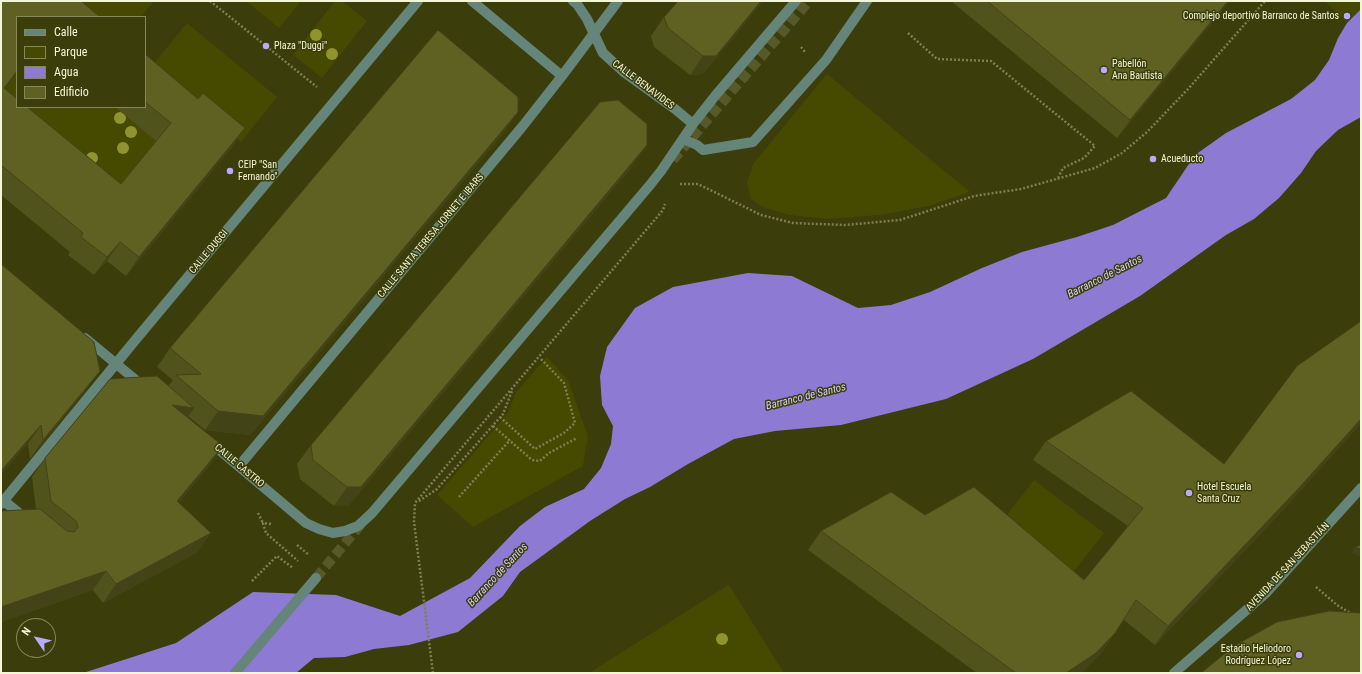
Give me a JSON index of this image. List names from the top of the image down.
{
  "streets": {
    "street": [
      "CALLE BENAVIDES",
      "CALLE SANTA TERESA JORNET E IBARS",
      "CALLE DUGGI",
      "CALLE CASTRO",
      "AVENIDA DE SAN SEBASTIÁN"
    ]
  },
  "crossings": [
    ["CALLE BENAVIDES", "CALLE SANTA TERESA JORNET E IBARS"],
    ["CALLE SANTA TERESA JORNET E IBARS", "CALLE CASTRO"]
  ],
  "water": ["Barranco de Santos"],
  "places": [
    "Complejo deportivo Barranco de Santos",
    "Plaza \"Duggi\"",
    "Pabellón Ana Bautista",
    "Acueducto",
    "CEIP \"San Fernando\"",
    "Hotel Escuela Santa Cruz",
    "Estadio Heliodoro Rodríguez López"
  ],
  "legend": [
    "Calle",
    "Parque",
    "Agua",
    "Edificio"
  ],
  "north": "top left"
}
